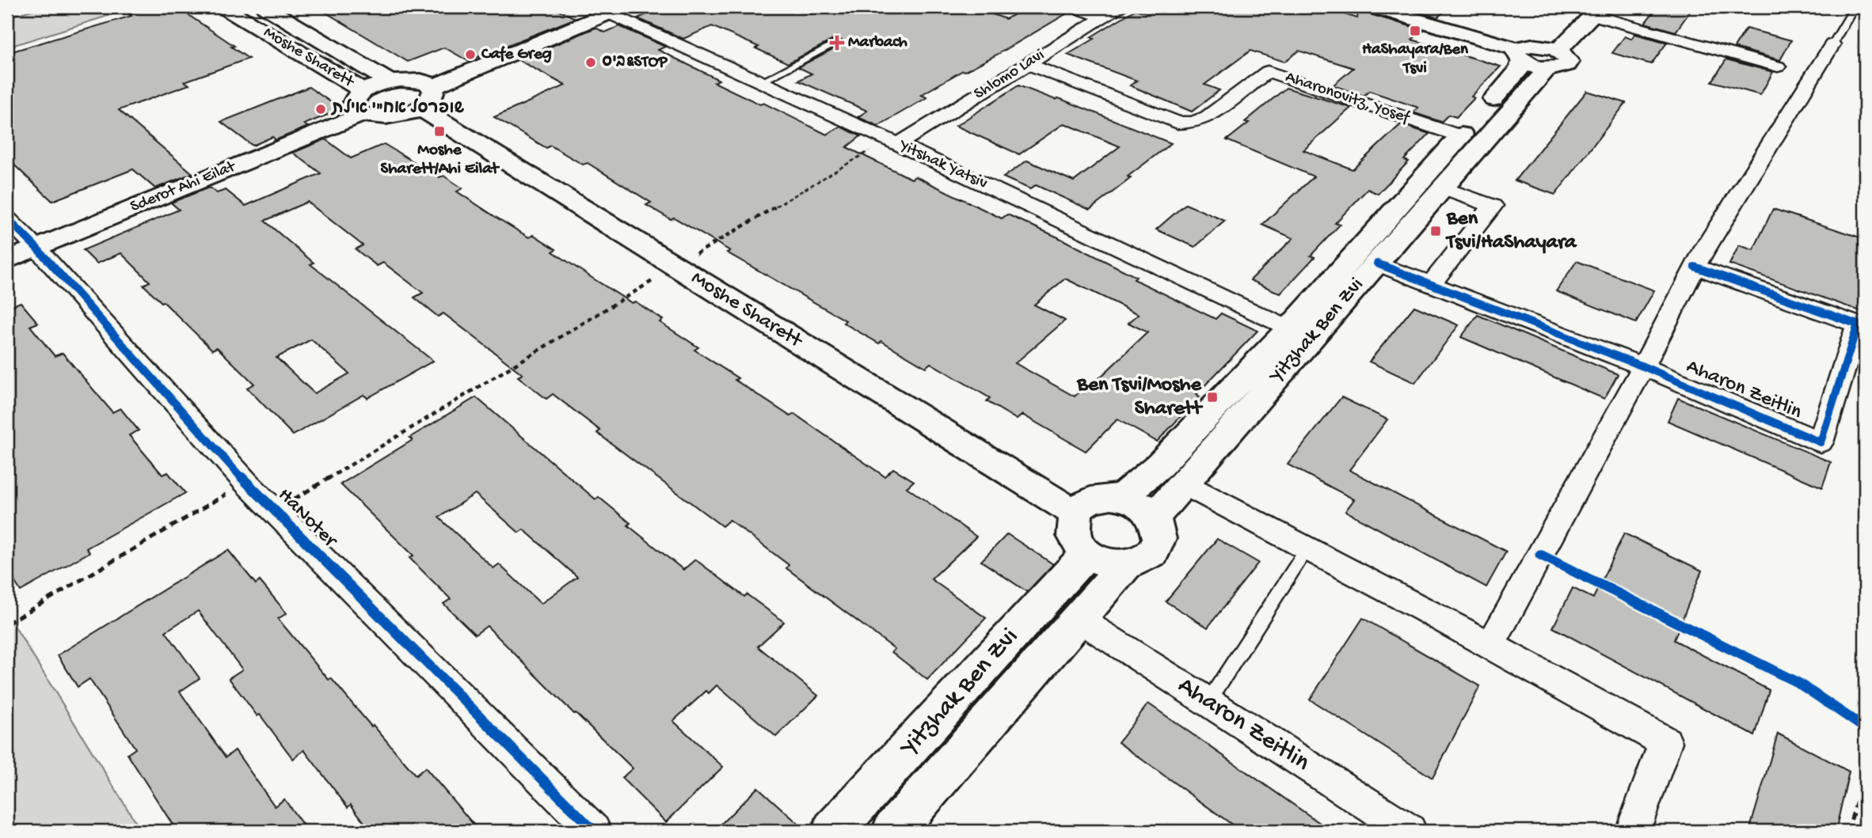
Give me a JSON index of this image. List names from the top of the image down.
{
  "streets": {
    "street": [
      "Moshe Sharett",
      "Shlomo Lavi",
      "Aharonovitz, Yosef",
      "Yitshak Yatsiv",
      "Sderot Ahi Eilat",
      "Yitzhak Ben Zvi",
      "Aharon Zeitlin",
      "HaNoter"
    ]
  },
  "crossings": [
    ["Moshe Sharett", "Yitzhak Ben Zvi"],
    ["Shlomo Lavi", "Aharonovitz, Yosef"],
    ["Shlomo Lavi", "Yitshak Yatsiv"],
    ["Aharonovitz, Yosef", "Yitzhak Ben Zvi"],
    ["Yitshak Yatsiv", "Yitzhak Ben Zvi"],
    ["Sderot Ahi Eilat", "HaNoter"],
    ["Yitzhak Ben Zvi", "Aharon Zeitlin"]
  ],
  "places": {
    "transit": [
      "HaShayara/Ben Tsvi",
      "Moshe Sharett/Ahi Eilat",
      "Ben Tsvi/HaShayara",
      "Ben Tsvi/Moshe Sharett"
    ],
    "health": ["Marbach"],
    "other": ["Cafe Greg", "ביס&STOP", "שופרסל אח\"י אילת"]
  }
}
